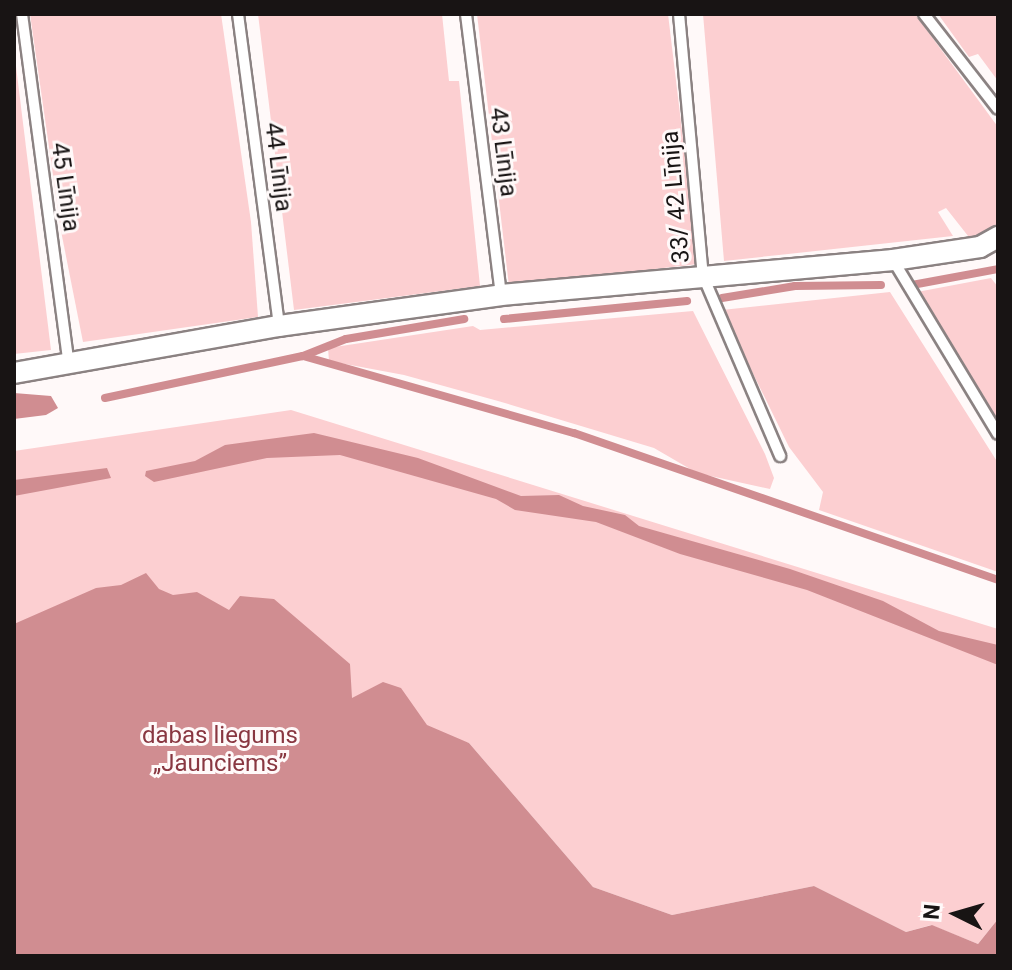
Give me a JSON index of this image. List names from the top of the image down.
{
  "streets": {
    "lane": [
      "43 Līnija",
      "44 Līnija",
      "45 Līnija",
      "33/ 42 Līnija"
    ]
  },
  "parks": ["dabas liegums „Jaunciems”"],
  "north": "left"
}
